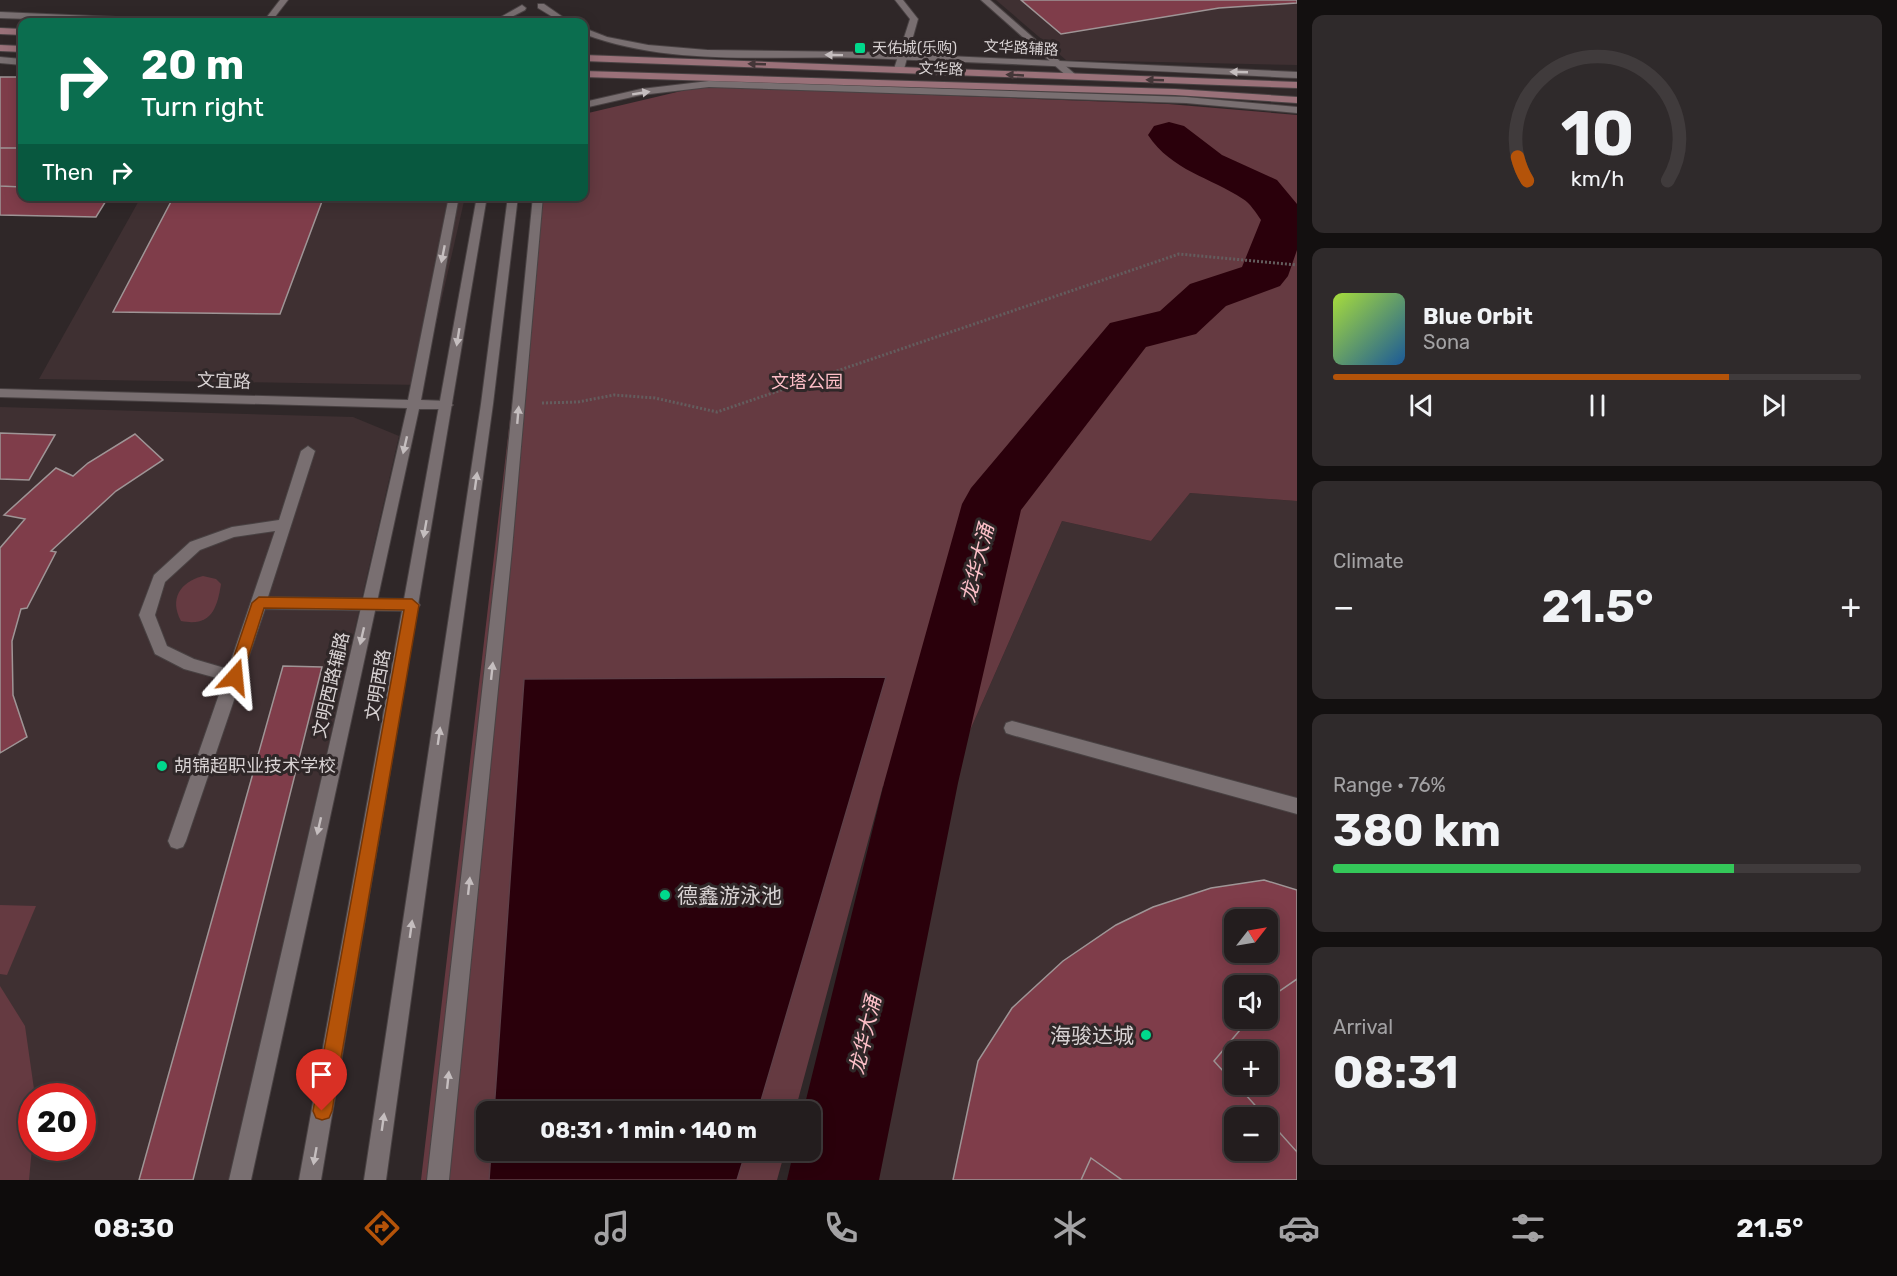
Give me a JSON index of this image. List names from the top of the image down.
{
  "streets": {
    "main road": ["文华路"],
    "street": [
      "文华路辅路",
      "文宜路",
      "文明西路辅路",
      "文明西路"
    ]
  },
  "crossings": [
    ["文华路辅路", "文华路"],
    ["文宜路", "文明西路辅路"],
    ["文宜路", "文明西路"]
  ],
  "water": ["龙华大涌"],
  "parks": ["文塔公园"],
  "places": {
    "transit": ["天佑城(乐购)"],
    "other": ["胡锦超职业技术学校", "德鑫游泳池", "海骏达城"]
  },
  "north": "top right",
  "page": {
    "turn": ["20 m", "Turn right"],
    "then": "Then",
    "song": ["Blue Orbit", "Sona"],
    "tile": [
      "Climate",
      ["Range · 76%", "380 km"],
      ["Arrival", "08:31"]
    ],
    "heat": ["−", "21.5°", "+"],
    "map_buttons": ["+", "−"],
    "limit": "20",
    "trip": "08:31 · 1 min · 140 m",
    "tabs": ["08:30", "21.5°"],
    "gauge": ["10", "km/h"]
  }
}
